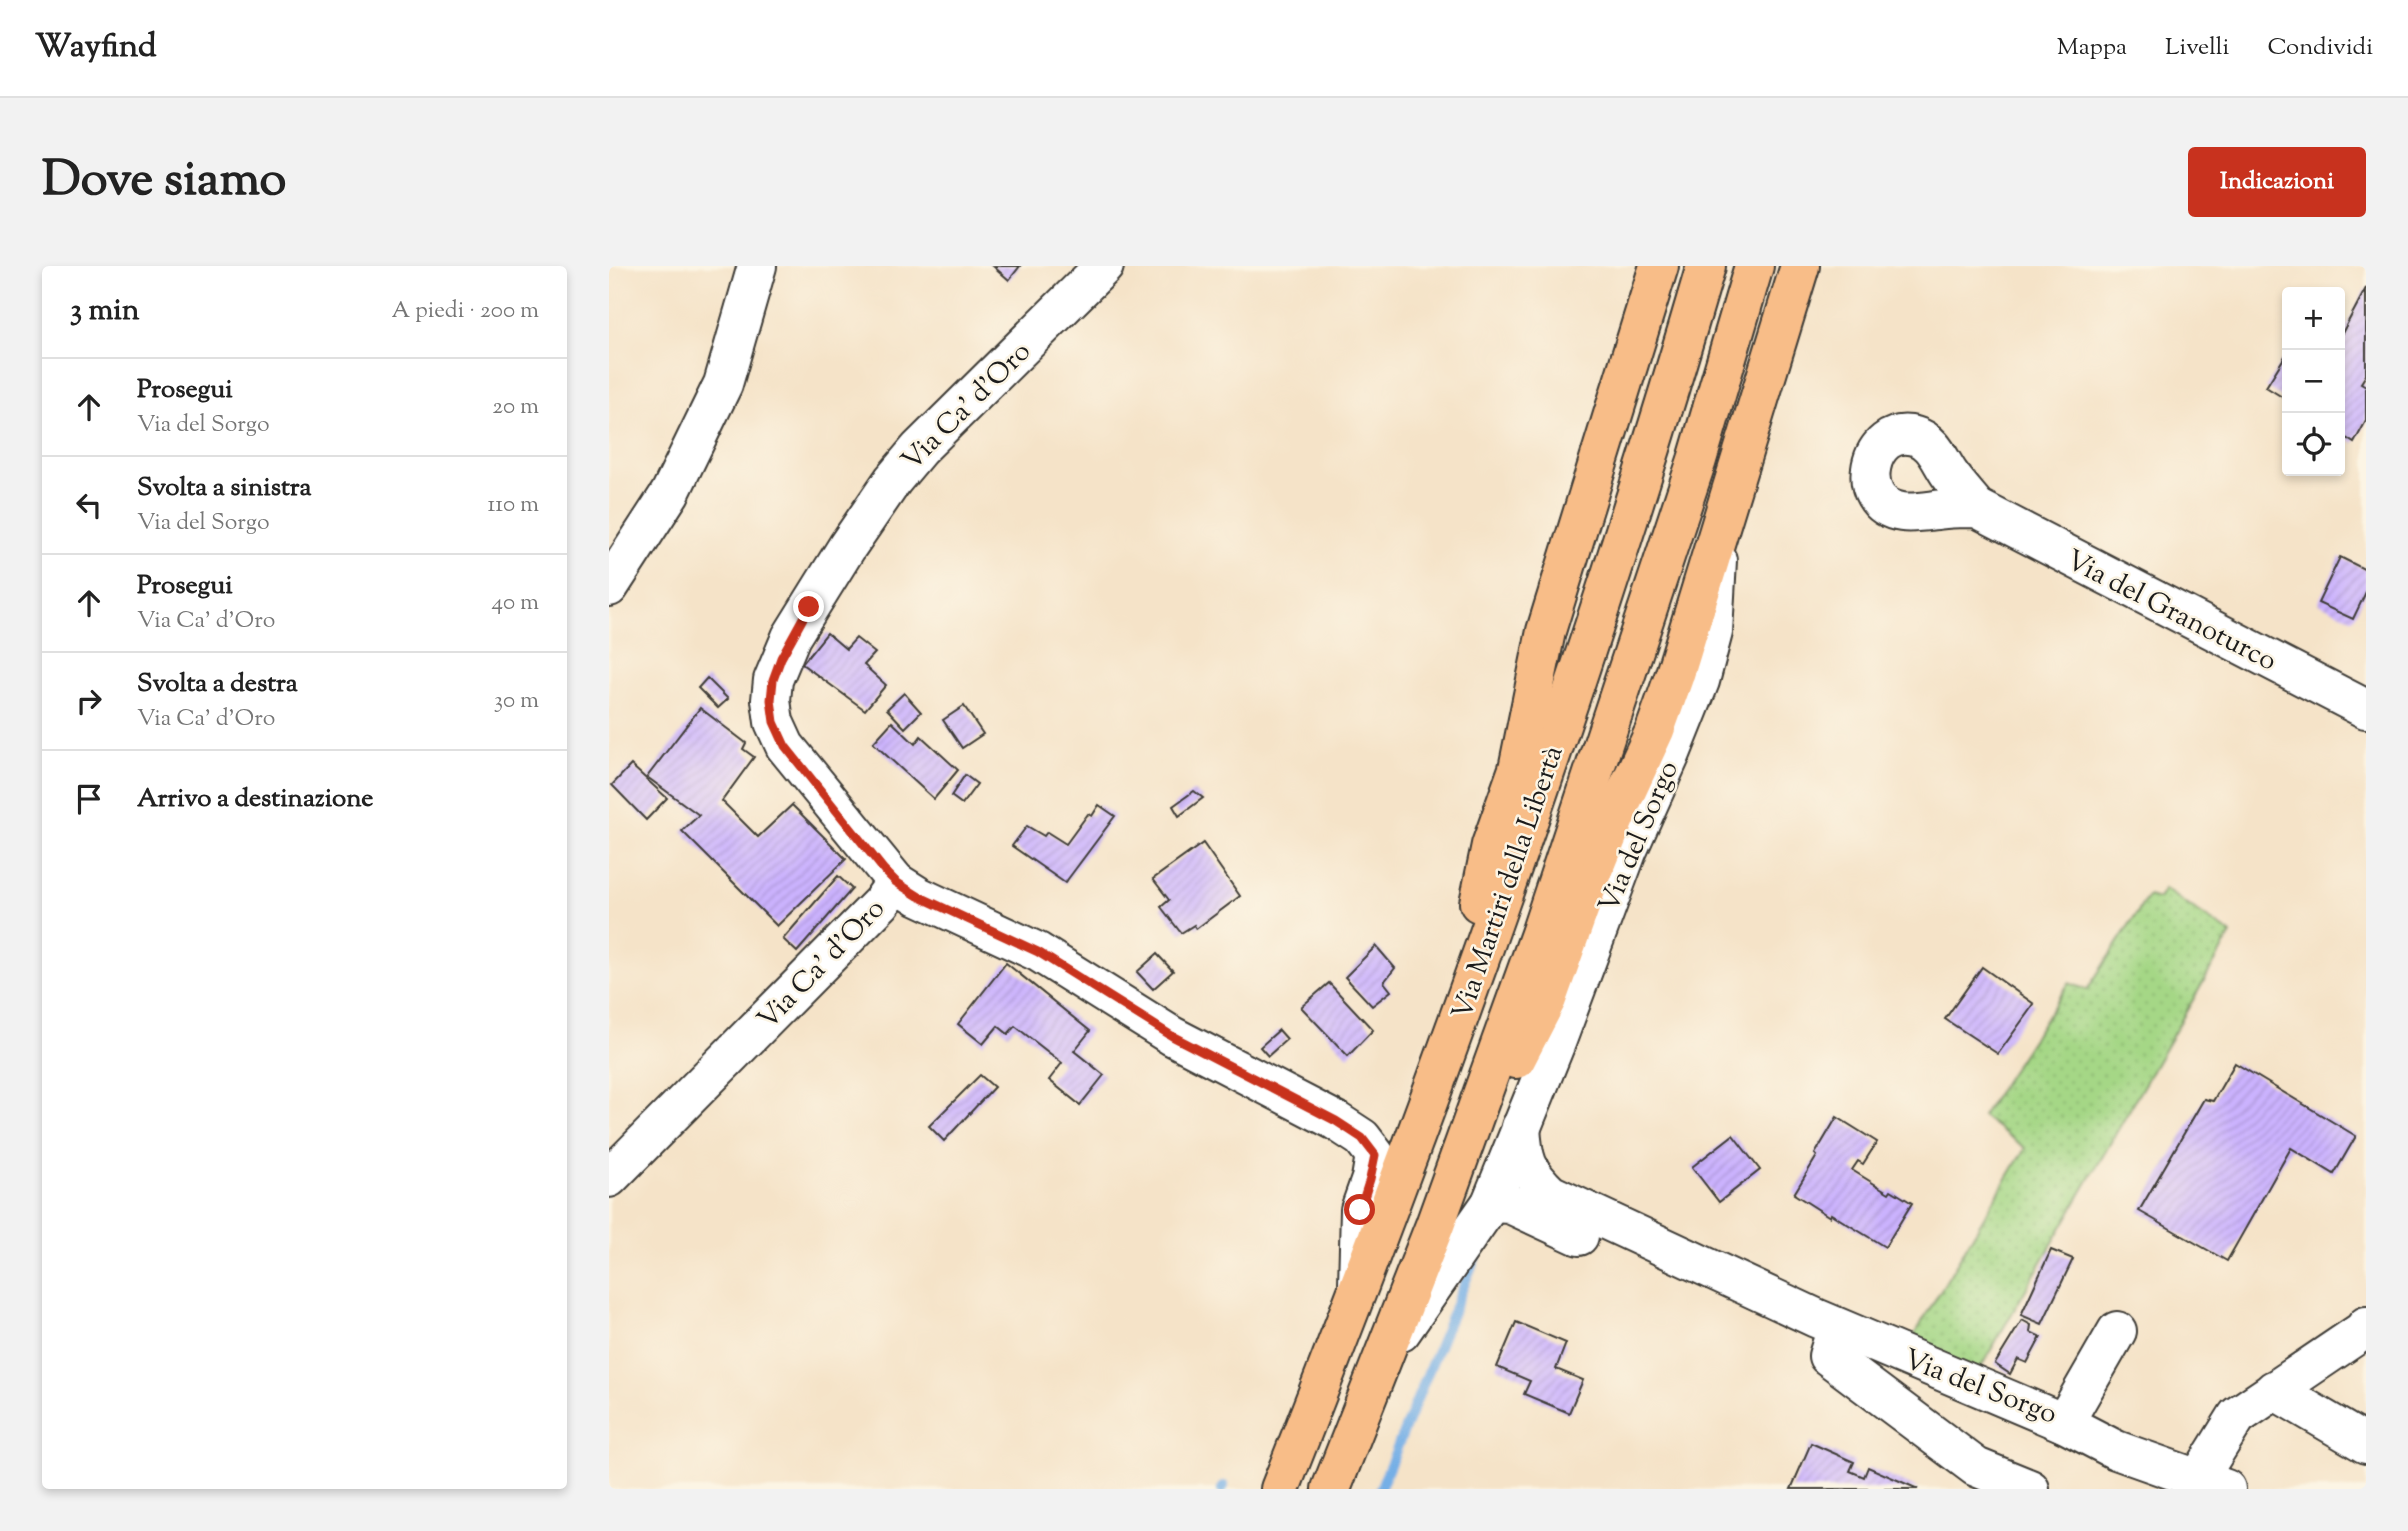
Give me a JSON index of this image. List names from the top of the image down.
{
  "streets": {
    "main road": ["Via Martiri della Libertà"],
    "street": ["Via Ca' d'Oro", "Via del Granoturco", "Via del Sorgo"]
  },
  "crossings": [
    ["Via del Sorgo", "Via Martiri della Libertà"]
  ],
  "page": {
    "header": "Wayfind",
    "nav": ["Mappa", "Livelli", "Condividi"],
    "title": "Dove siamo",
    "buttons": "Indicazioni",
    "heading": ["3 min", "A piedi · 200 m"],
    "map_buttons": ["+", "−"],
    "list": [
      ["Prosegui", "Via del Sorgo", "20 m"],
      ["Svolta a sinistra", "Via del Sorgo", "110 m"],
      ["Prosegui", "Via Ca' d'Oro", "40 m"],
      ["Svolta a destra", "Via Ca' d'Oro", "30 m"],
      "Arrivo a destinazione"
    ]
  }
}
